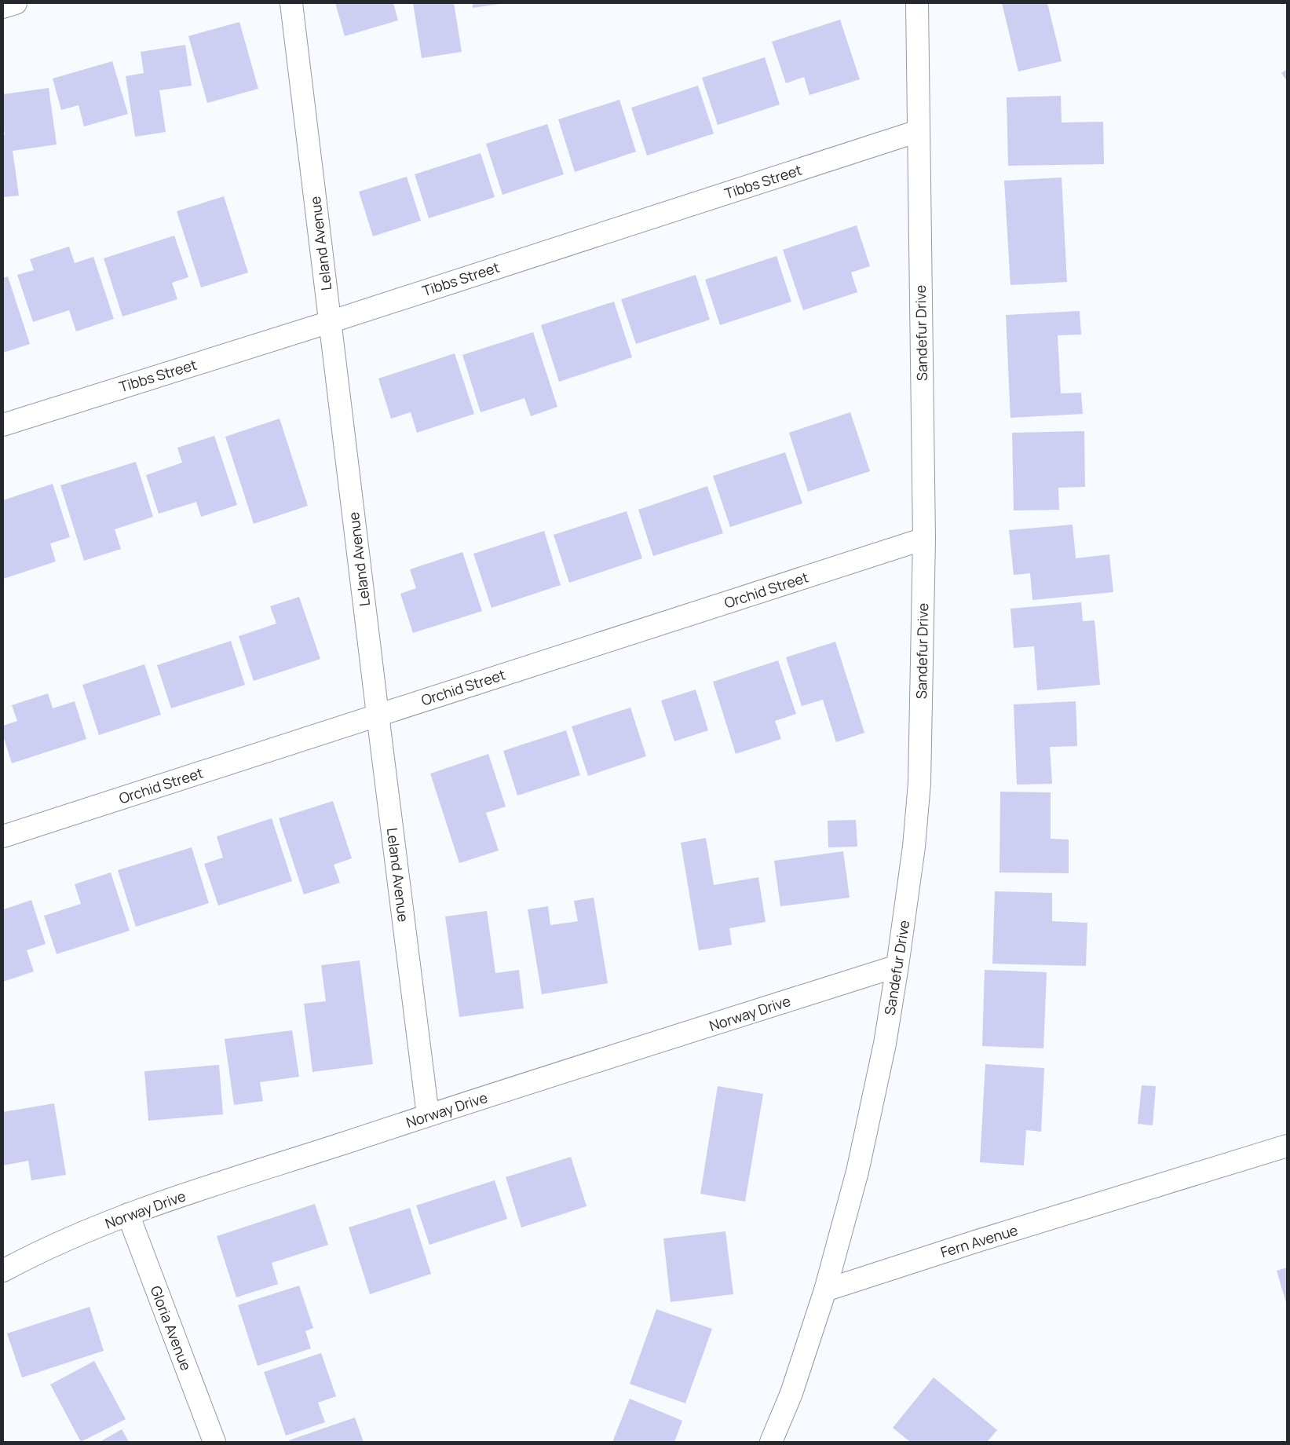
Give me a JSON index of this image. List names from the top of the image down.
{
  "streets": {
    "street": [
      "Tibbs Street",
      "Leland Avenue",
      "Sandefur Drive",
      "Orchid Street",
      "Norway Drive",
      "Fern Avenue",
      "Gloria Avenue"
    ]
  },
  "crossings": [
    ["Tibbs Street", "Leland Avenue"],
    ["Tibbs Street", "Sandefur Drive"],
    ["Leland Avenue", "Orchid Street"],
    ["Leland Avenue", "Norway Drive"],
    ["Sandefur Drive", "Orchid Street"],
    ["Sandefur Drive", "Norway Drive"],
    ["Sandefur Drive", "Fern Avenue"],
    ["Norway Drive", "Gloria Avenue"]
  ]
}
